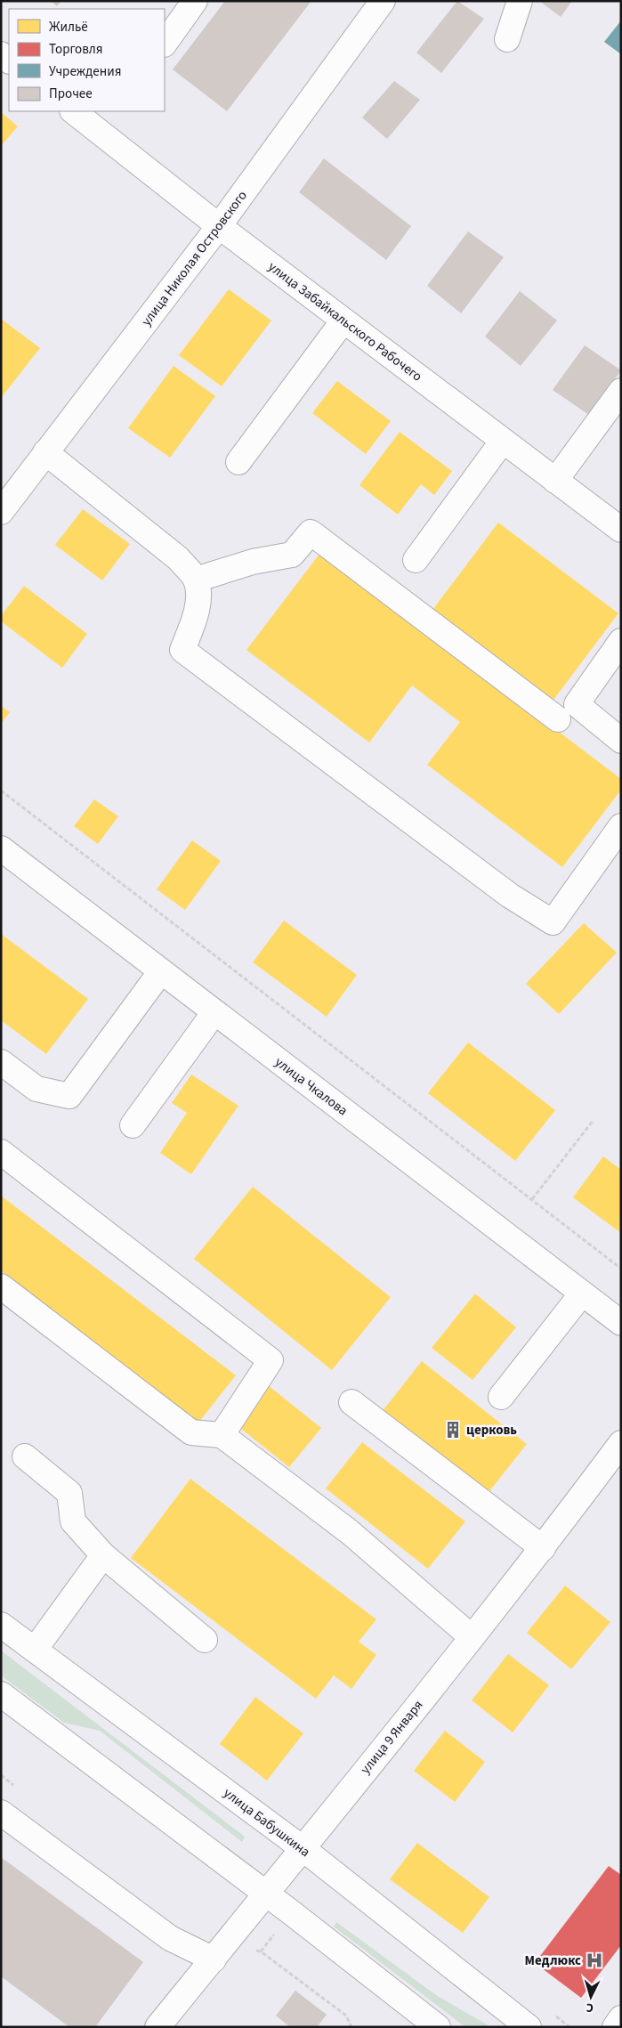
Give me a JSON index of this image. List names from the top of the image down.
{
  "streets": {
    "street": [
      "улица Николая Островского",
      "улица Забайкальского Рабочего",
      "улица Чкалова",
      "улица 9 Января",
      "улица Бабушкина"
    ]
  },
  "crossings": [
    ["улица Николая Островского", "улица Забайкальского Рабочего"],
    ["улица 9 Января", "улица Бабушкина"]
  ],
  "places": {
    "building": ["церковь"],
    "hospital": ["Медлюкс"]
  },
  "legend": [
    "Жильё",
    "Торговля",
    "Учреждения",
    "Прочее"
  ],
  "north": "bottom"
}
